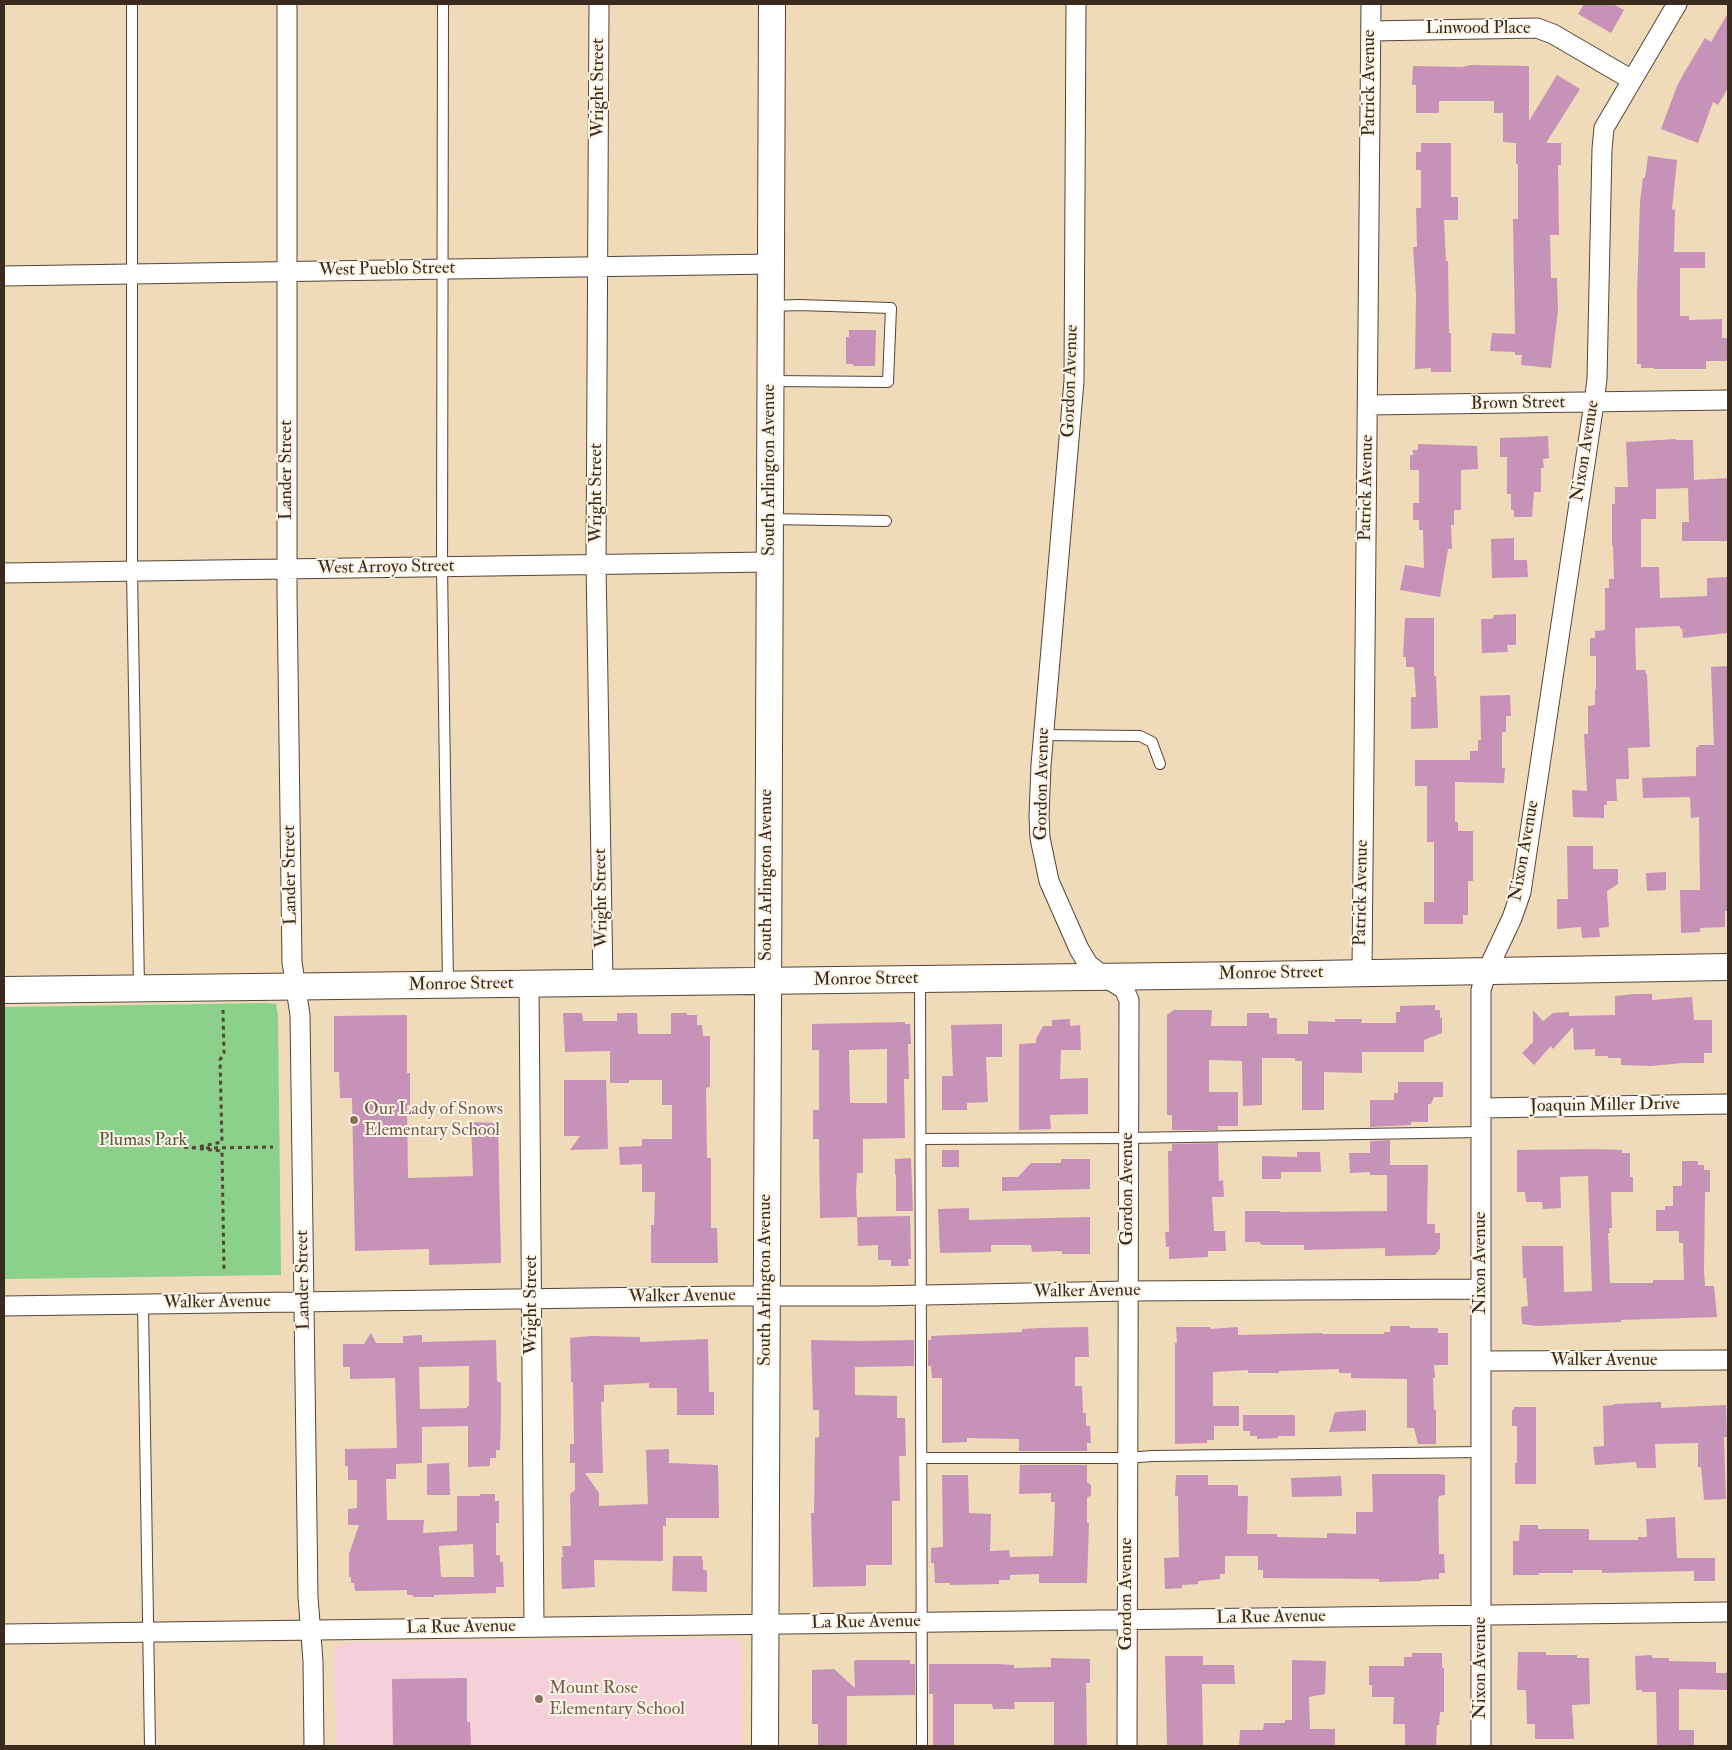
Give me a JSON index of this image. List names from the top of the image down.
{
  "streets": {
    "main road": ["South Arlington Avenue", "Monroe Street"],
    "street": [
      "Linwood Place",
      "Patrick Avenue",
      "Wright Street",
      "West Pueblo Street",
      "Gordon Avenue",
      "Brown Street",
      "Nixon Avenue",
      "Lander Street",
      "West Arroyo Street",
      "Joaquin Miller Drive",
      "Walker Avenue",
      "La Rue Avenue"
    ]
  },
  "crossings": [
    ["Linwood Place", "Patrick Avenue"],
    ["Linwood Place", "Nixon Avenue"],
    ["Patrick Avenue", "Brown Street"],
    ["Patrick Avenue", "Monroe Street"],
    ["Wright Street", "West Pueblo Street"],
    ["Wright Street", "West Arroyo Street"],
    ["Wright Street", "Monroe Street"],
    ["Wright Street", "Walker Avenue"],
    ["Wright Street", "La Rue Avenue"],
    ["West Pueblo Street", "Lander Street"],
    ["West Pueblo Street", "South Arlington Avenue"],
    ["Gordon Avenue", "Monroe Street"],
    ["Gordon Avenue", "Walker Avenue"],
    ["Gordon Avenue", "La Rue Avenue"],
    ["Brown Street", "Nixon Avenue"],
    ["Nixon Avenue", "Monroe Street"],
    ["Nixon Avenue", "Joaquin Miller Drive"],
    ["Nixon Avenue", "Walker Avenue"],
    ["Nixon Avenue", "La Rue Avenue"],
    ["Lander Street", "West Arroyo Street"],
    ["Lander Street", "Monroe Street"],
    ["Lander Street", "Walker Avenue"],
    ["Lander Street", "La Rue Avenue"],
    ["South Arlington Avenue", "West Arroyo Street"],
    ["South Arlington Avenue", "Monroe Street"],
    ["South Arlington Avenue", "Walker Avenue"],
    ["South Arlington Avenue", "La Rue Avenue"]
  ],
  "parks": ["Plumas Park"],
  "places": ["Our Lady of Snows Elementary School", "Mount Rose Elementary School"]
}
